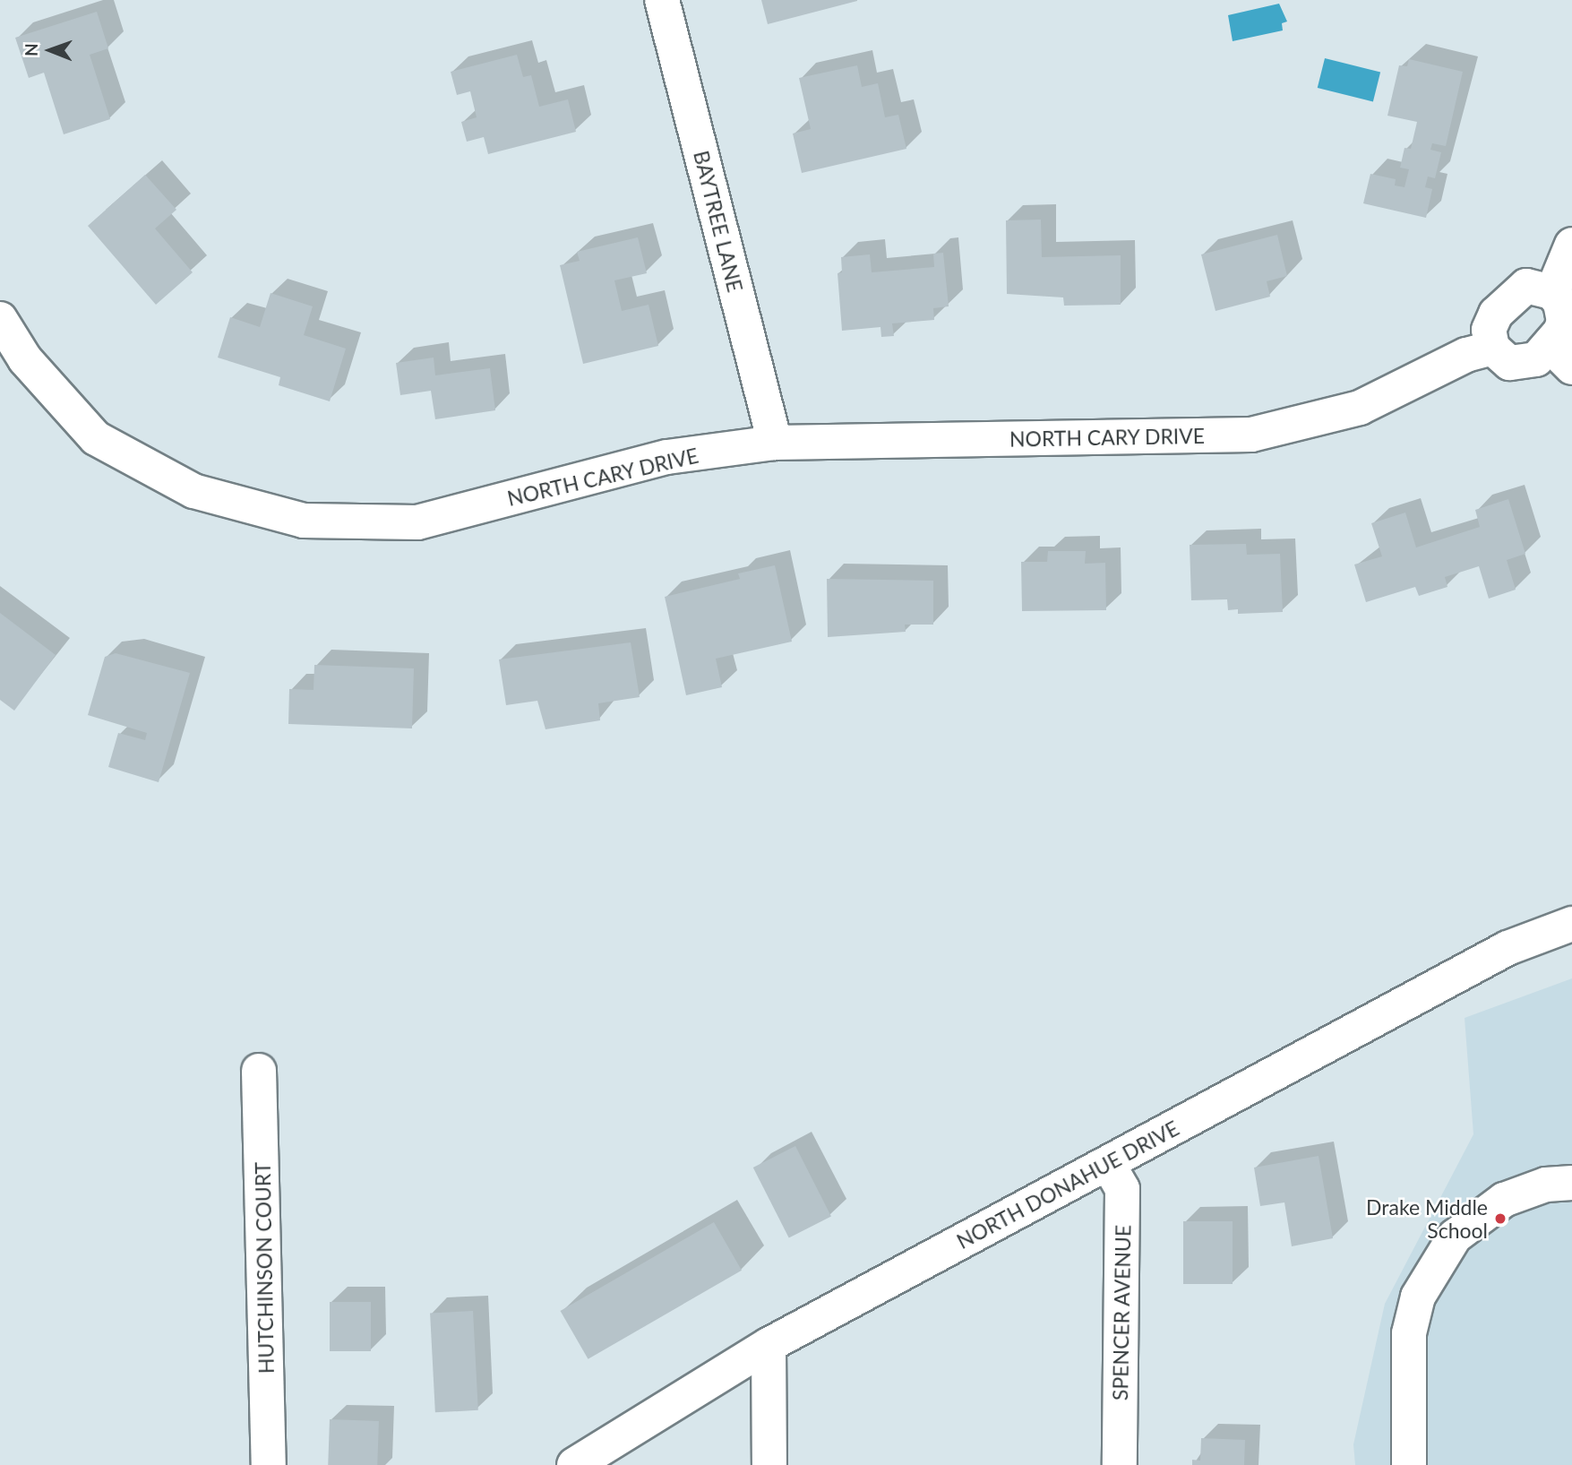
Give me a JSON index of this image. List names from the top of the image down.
{
  "streets": {
    "street": [
      "BAYTREE LANE",
      "NORTH CARY DRIVE",
      "NORTH DONAHUE DRIVE",
      "HUTCHINSON COURT",
      "SPENCER AVENUE"
    ]
  },
  "crossings": [
    ["BAYTREE LANE", "NORTH CARY DRIVE"],
    ["NORTH DONAHUE DRIVE", "SPENCER AVENUE"]
  ],
  "places": ["Drake Middle School"],
  "north": "left"
}
